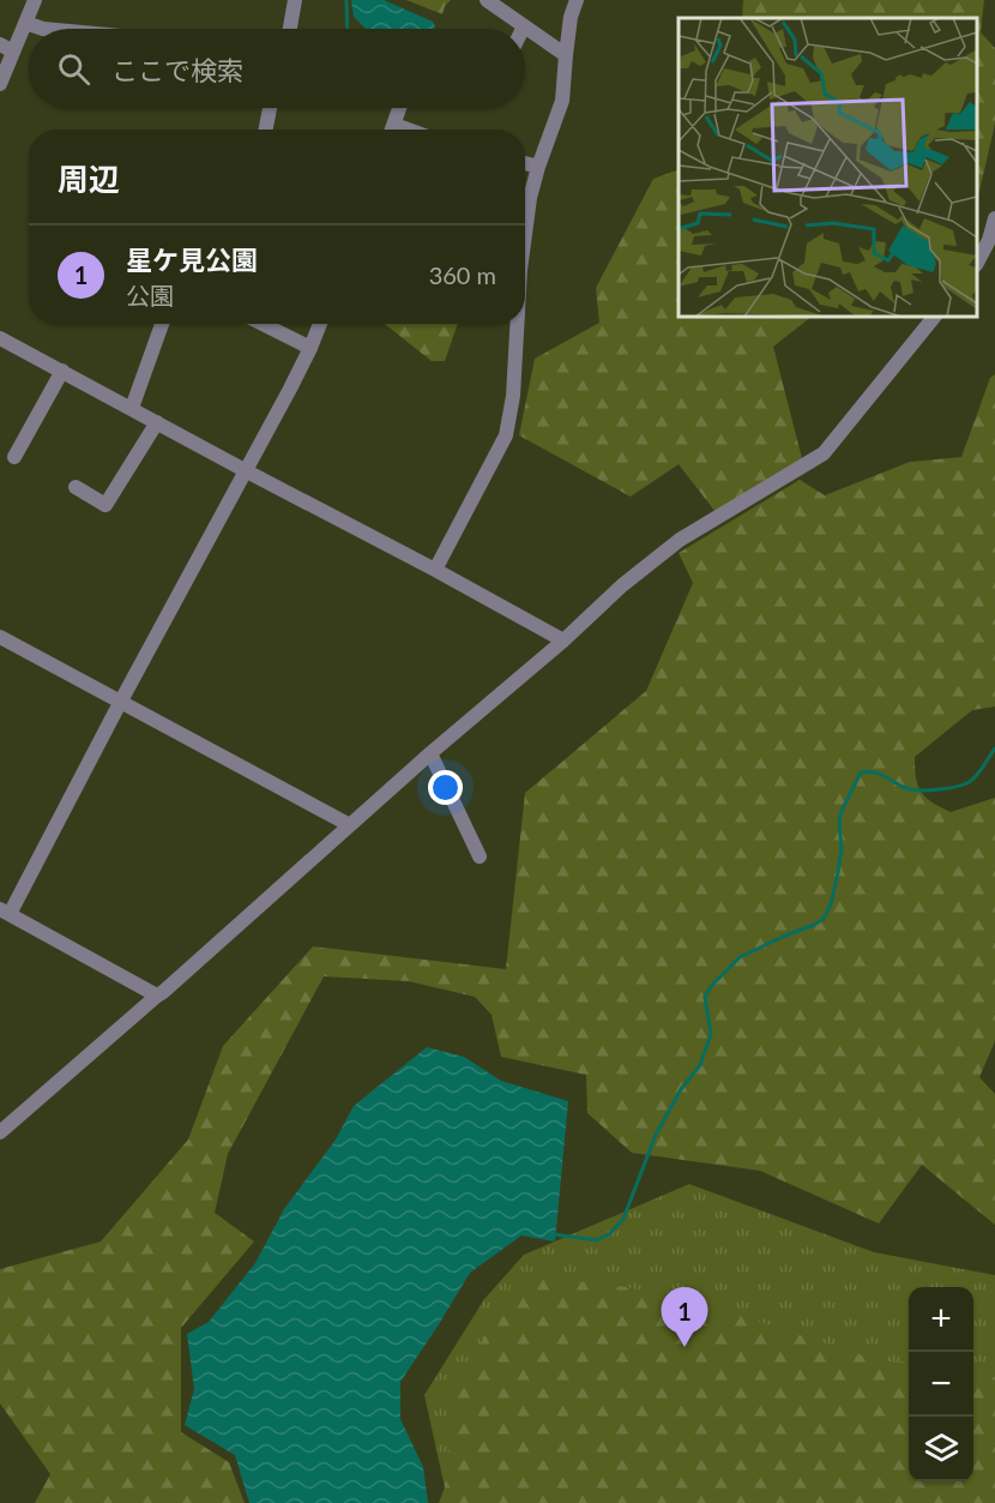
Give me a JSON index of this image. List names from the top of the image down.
{
  "page": {
    "search": "ここで検索",
    "heading": "周辺",
    "list": [
      {
        "mark": "1",
        "name": "星ケ見公園",
        "note": "公園",
        "value": "360 m"
      }
    ],
    "map_buttons": ["+", "−"],
    "pins": "1"
  }
}
